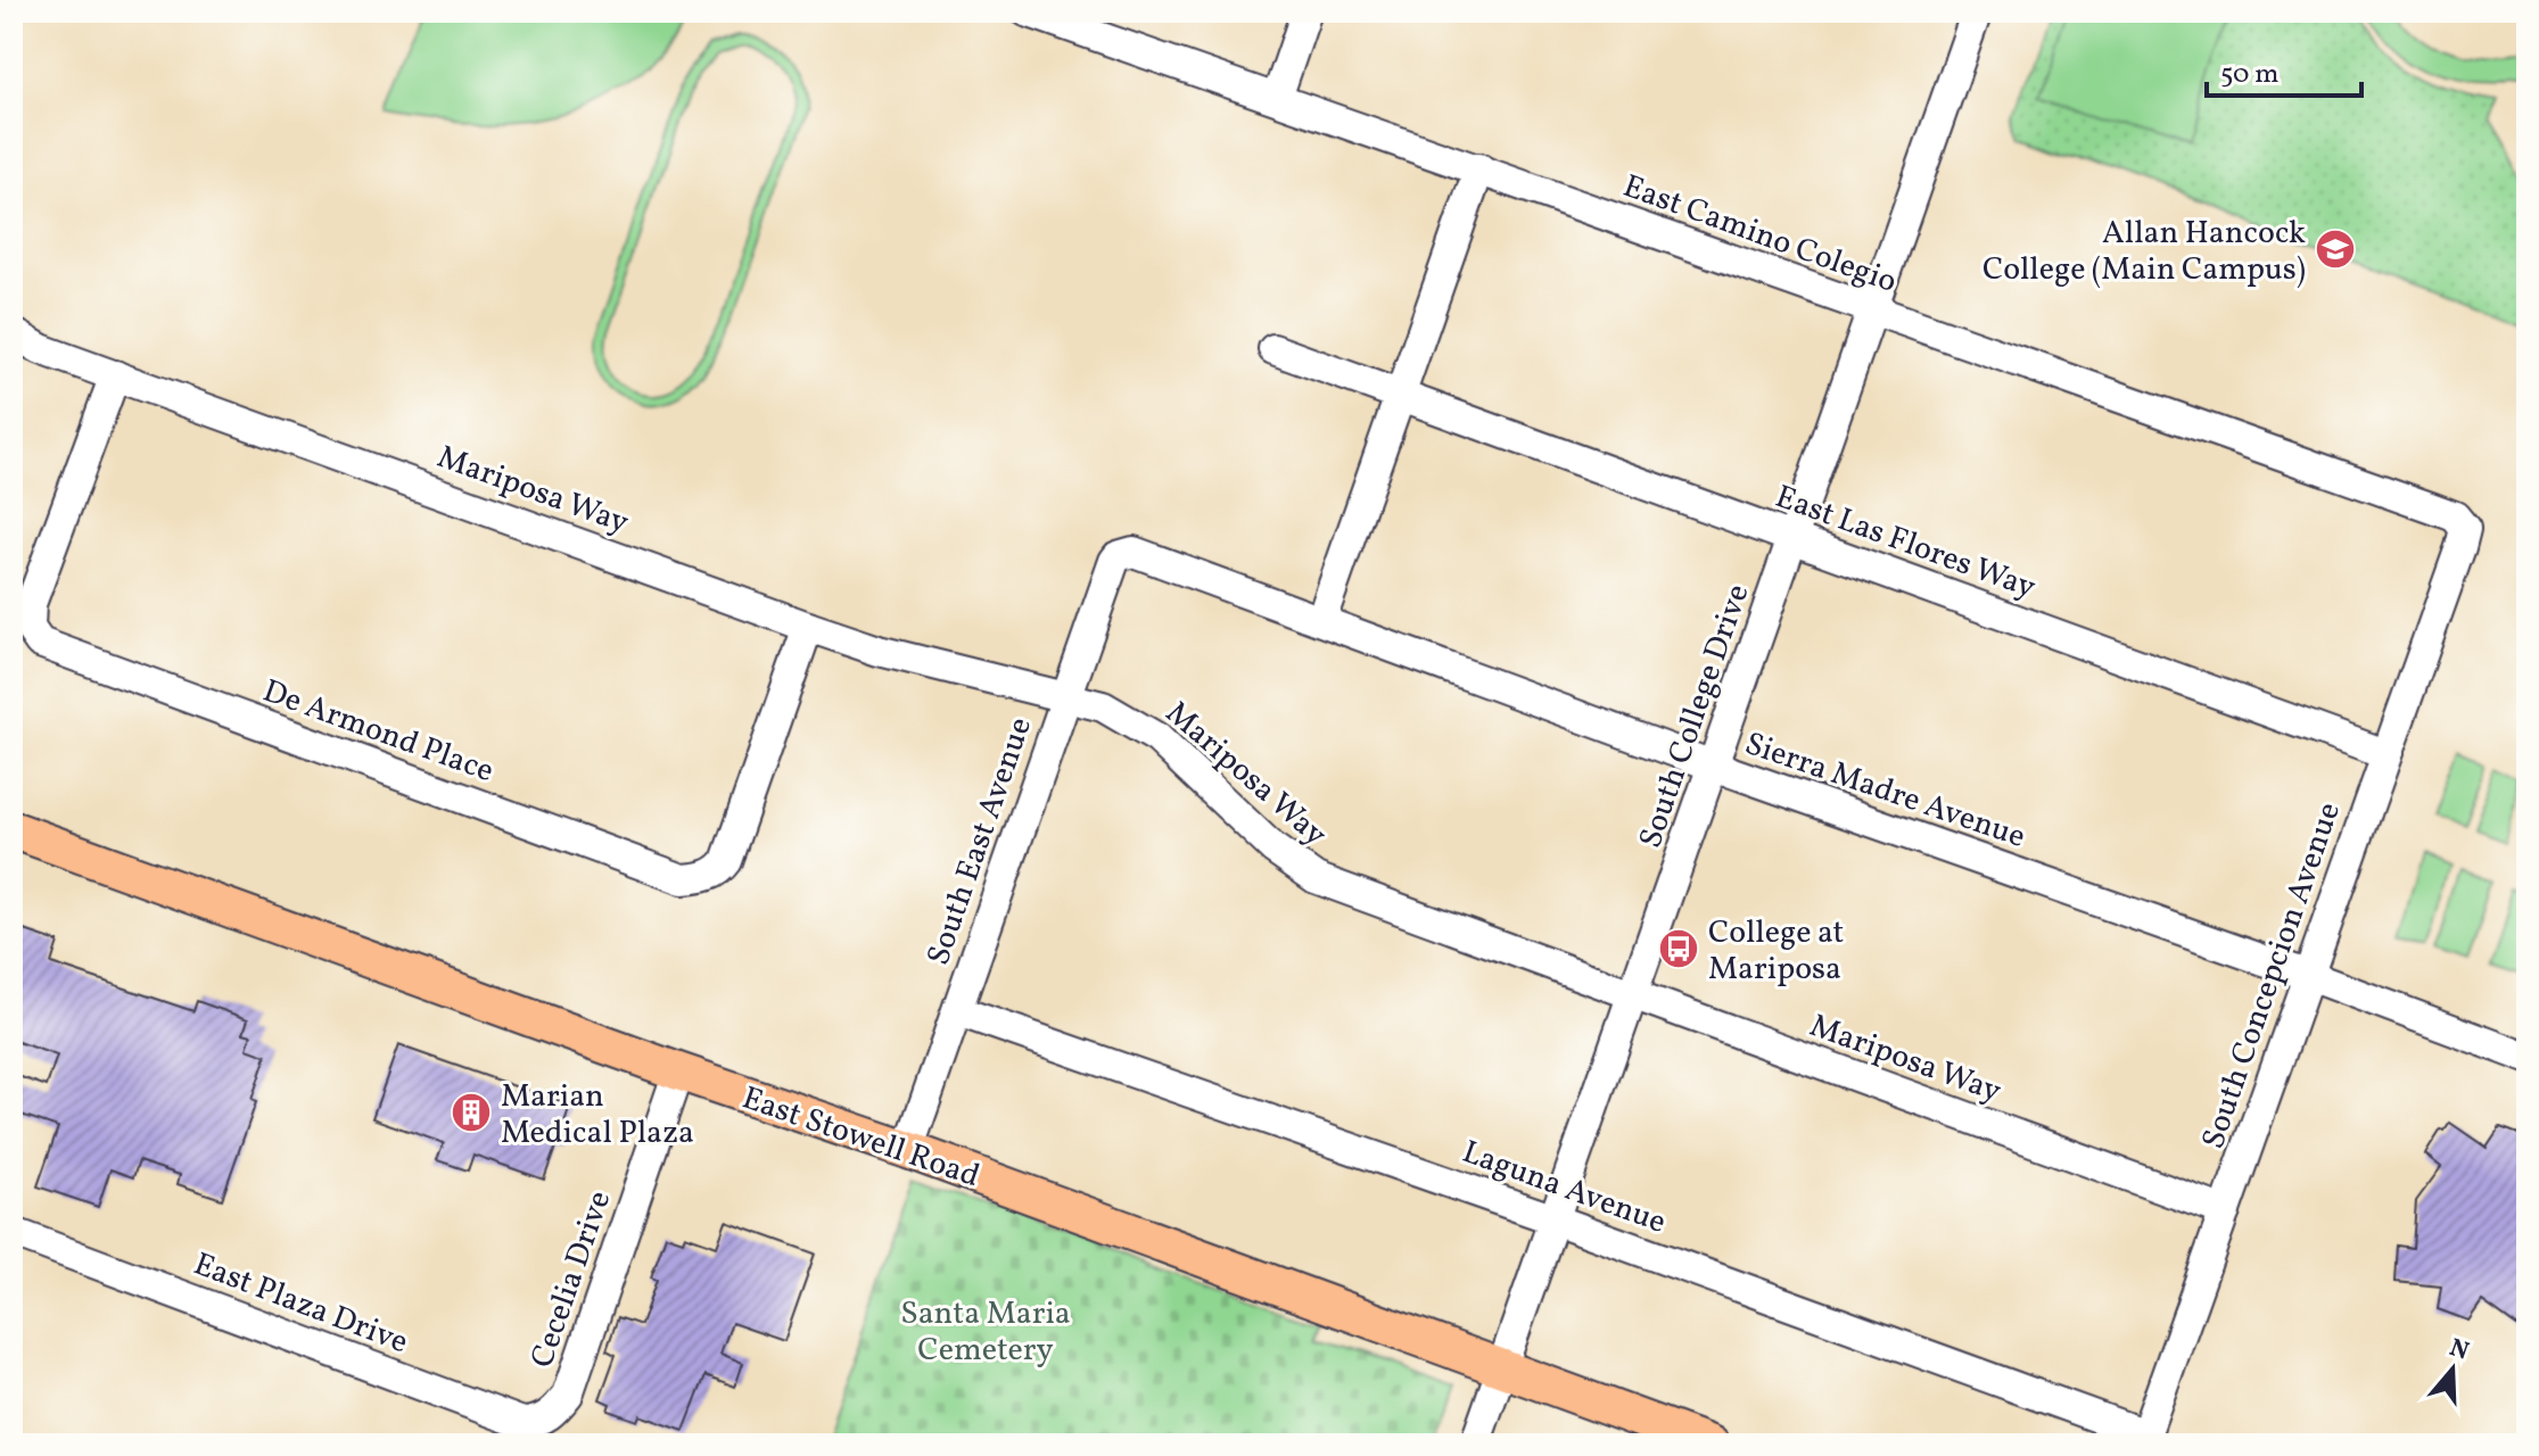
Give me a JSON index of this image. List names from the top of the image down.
{
  "streets": {
    "main road": ["East Stowell Road"],
    "street": [
      "East Camino Colegio",
      "Mariposa Way",
      "East Las Flores Way",
      "South College Drive",
      "De Armond Place",
      "Sierra Madre Avenue",
      "South East Avenue",
      "South Concepcion Avenue",
      "Laguna Avenue",
      "Cecelia Drive",
      "East Plaza Drive"
    ]
  },
  "crossings": [
    ["East Camino Colegio", "South College Drive"],
    ["East Camino Colegio", "South Concepcion Avenue"],
    ["Mariposa Way", "South College Drive"],
    ["Mariposa Way", "De Armond Place"],
    ["Mariposa Way", "South East Avenue"],
    ["Mariposa Way", "South Concepcion Avenue"],
    ["East Las Flores Way", "South College Drive"],
    ["East Las Flores Way", "South Concepcion Avenue"],
    ["South College Drive", "Sierra Madre Avenue"],
    ["South College Drive", "East Stowell Road"],
    ["South College Drive", "Laguna Avenue"],
    ["Sierra Madre Avenue", "South East Avenue"],
    ["Sierra Madre Avenue", "South Concepcion Avenue"],
    ["South East Avenue", "East Stowell Road"],
    ["South East Avenue", "Laguna Avenue"],
    ["South Concepcion Avenue", "Laguna Avenue"],
    ["East Stowell Road", "Cecelia Drive"],
    ["Cecelia Drive", "East Plaza Drive"]
  ],
  "parks": ["Santa Maria Cemetery"],
  "places": {
    "school or university": ["Allan Hancock College (Main Campus)"],
    "bus stop": ["College at Mariposa"],
    "building": ["Marian Medical Plaza"]
  },
  "scale_bar": "50 m",
  "north": "top"
}
